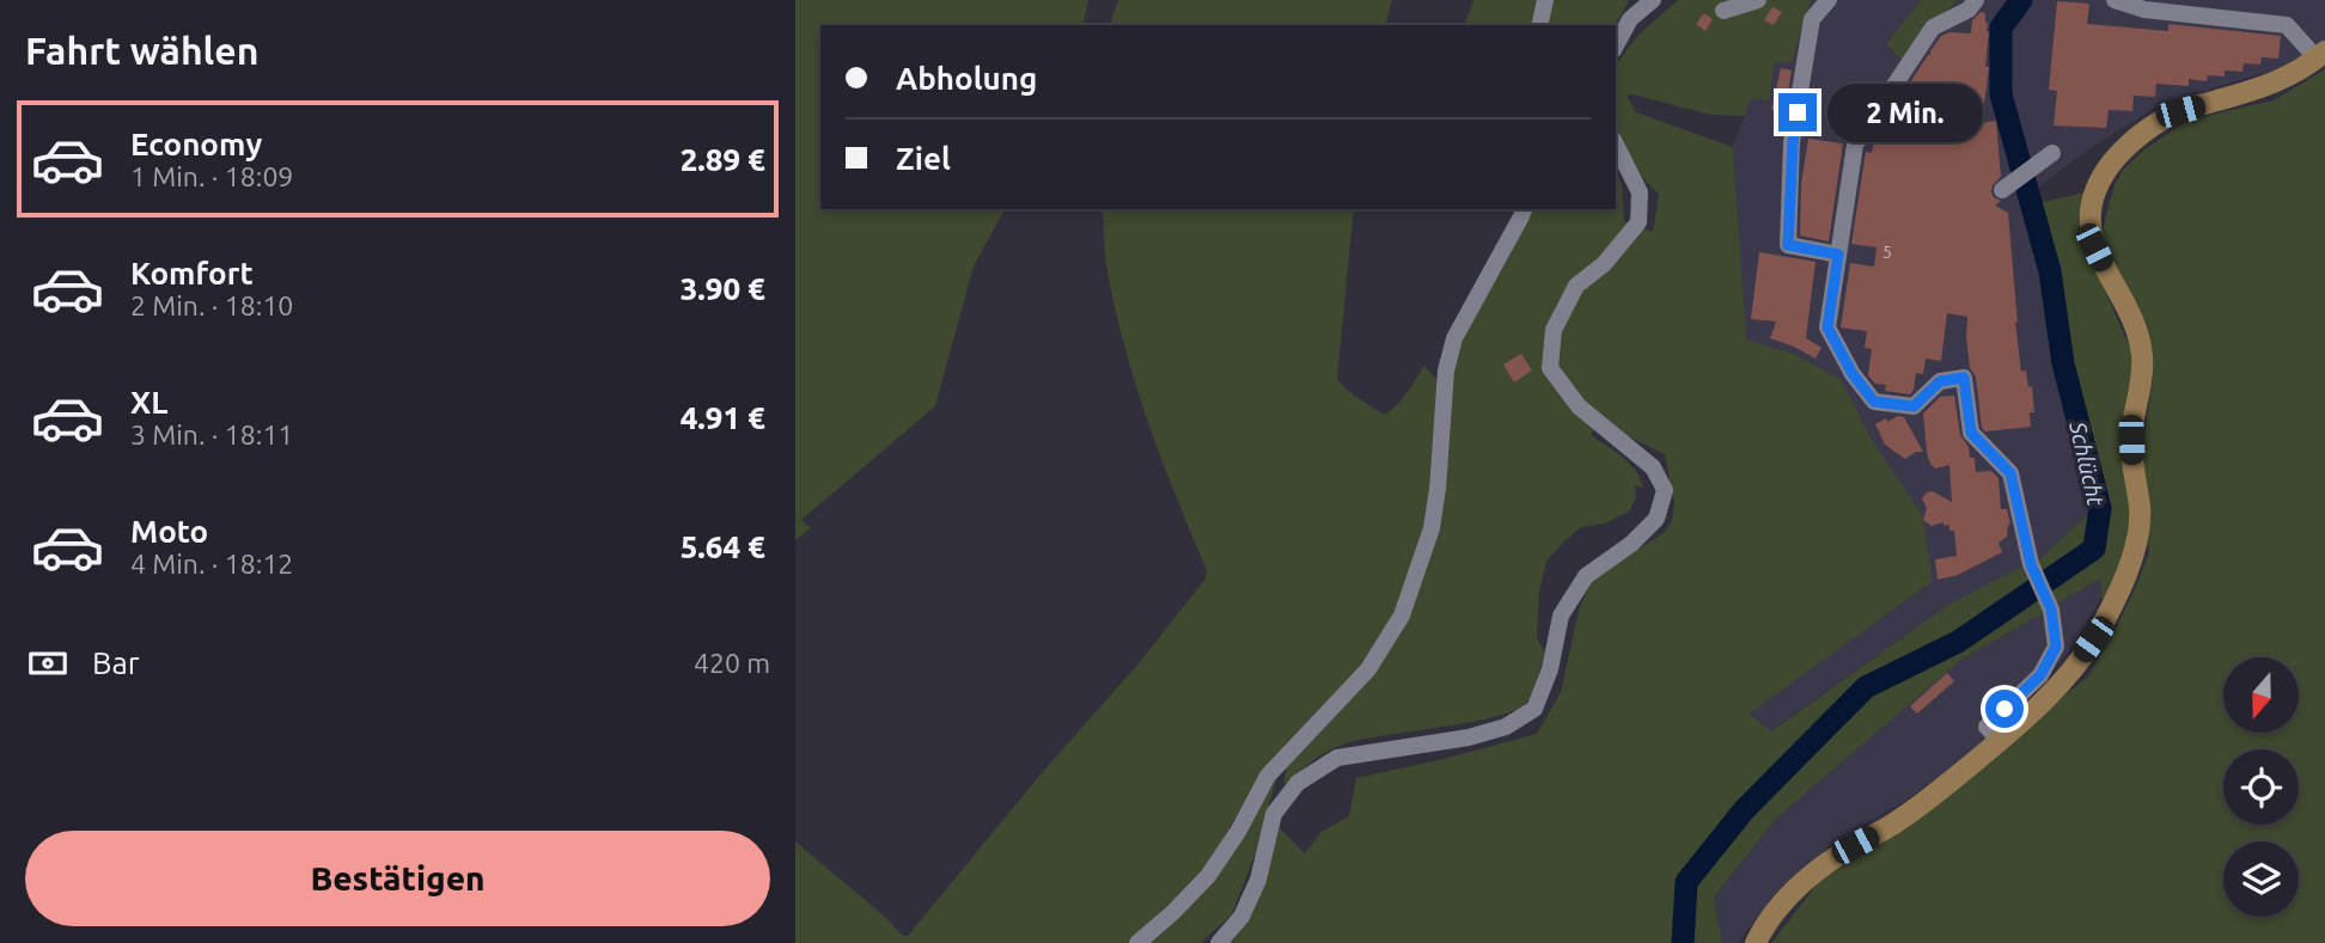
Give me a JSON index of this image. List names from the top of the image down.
{
  "water": ["Schlücht"],
  "house_numbers": ["5"],
  "north": "bottom",
  "page": {
    "heading": "Fahrt wählen",
    "banner": ["Abholung", "Ziel"],
    "bubble": "2 Min.",
    "list": [
      {
        "name": "Economy",
        "note": "1 Min. · 18:09",
        "value": "2.89 €"
      },
      {
        "name": "Komfort",
        "note": "2 Min. · 18:10",
        "value": "3.90 €"
      },
      {
        "name": "XL",
        "note": "3 Min. · 18:11",
        "value": "4.91 €"
      },
      {
        "name": "Moto",
        "note": "4 Min. · 18:12",
        "value": "5.64 €"
      }
    ],
    "pay": ["Bar", "420 m"],
    "buttons": "Bestätigen"
  }
}
